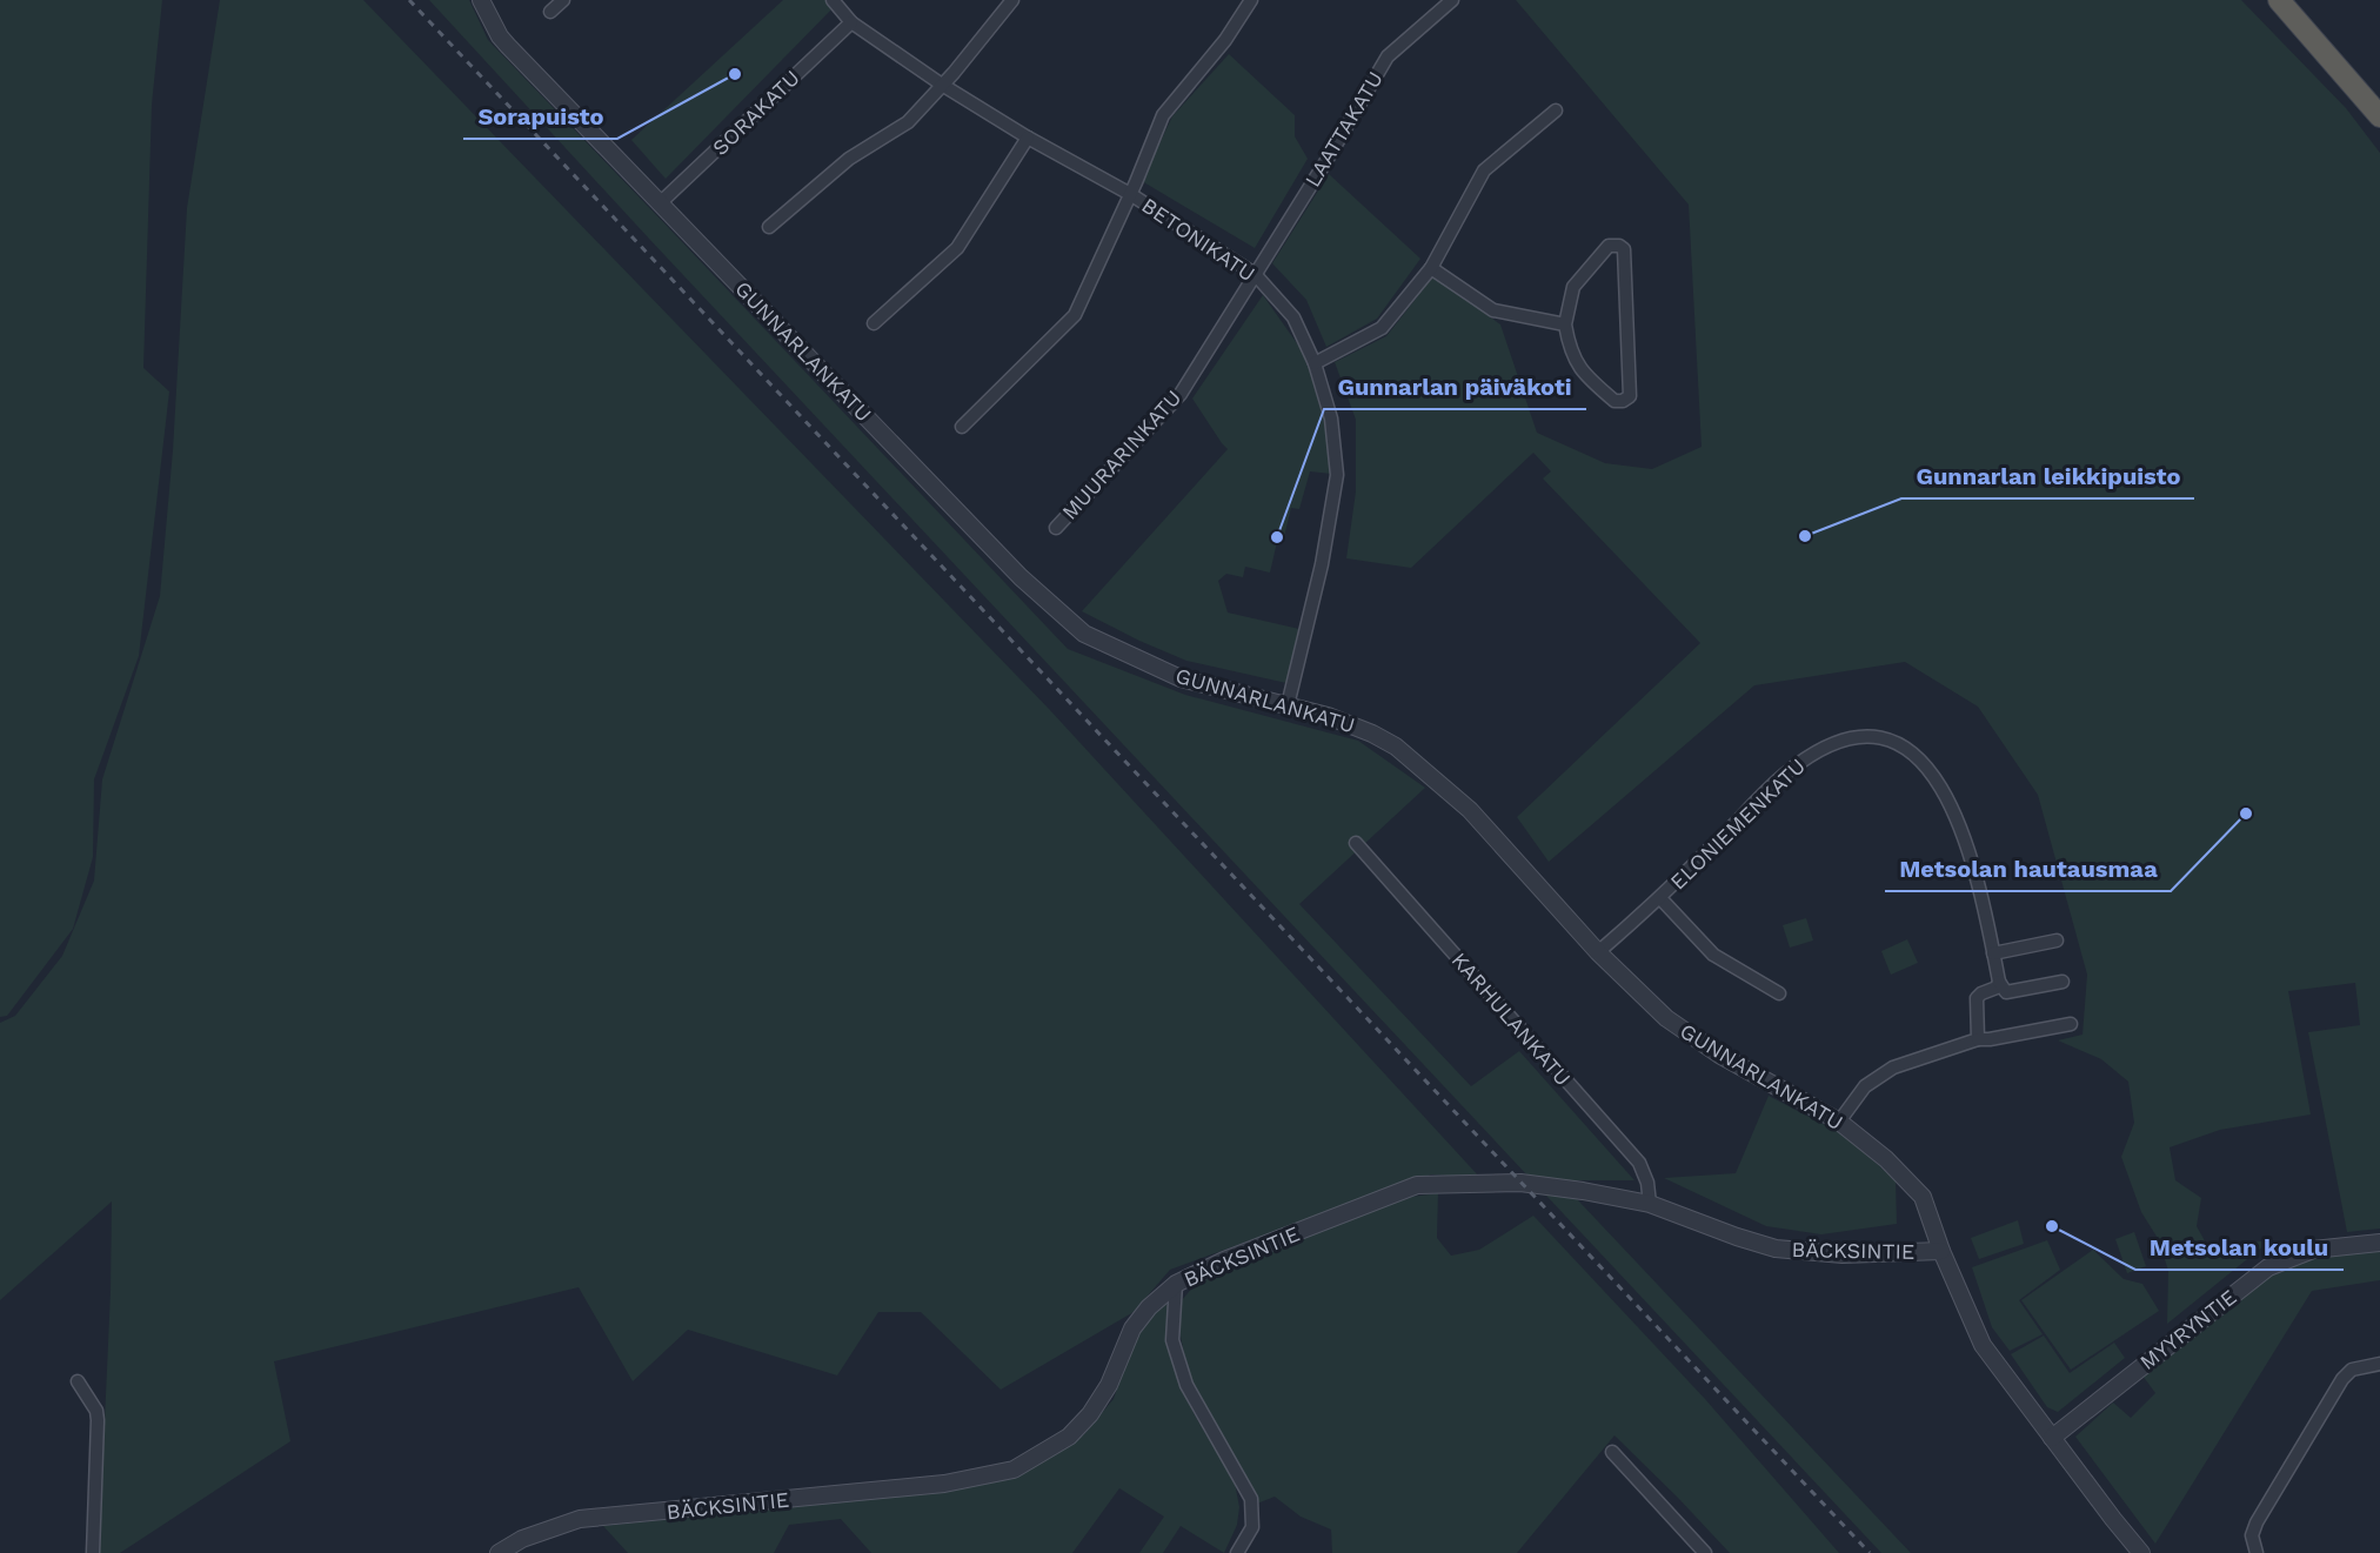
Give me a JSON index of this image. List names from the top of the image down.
{
  "streets": {
    "street": [
      "SORAKATU",
      "LAATTAKATU",
      "BETONIKATU",
      "GUNNARLANKATU",
      "MUURARINKATU",
      "ELONIEMENKATU",
      "KARHULANKATU",
      "BÄCKSINTIE",
      "MYYRYNTIE"
    ]
  },
  "crossings": [
    ["SORAKATU", "BETONIKATU"],
    ["SORAKATU", "GUNNARLANKATU"],
    ["LAATTAKATU", "BETONIKATU"],
    ["LAATTAKATU", "MUURARINKATU"],
    ["BETONIKATU", "GUNNARLANKATU"],
    ["BETONIKATU", "MUURARINKATU"],
    ["GUNNARLANKATU", "ELONIEMENKATU"],
    ["GUNNARLANKATU", "BÄCKSINTIE"],
    ["GUNNARLANKATU", "MYYRYNTIE"],
    ["KARHULANKATU", "BÄCKSINTIE"]
  ],
  "places": [
    "Sorapuisto",
    "Gunnarlan leikkipuisto",
    "Gunnarlan päiväkoti",
    "Metsolan hautausmaa",
    "Metsolan koulu"
  ]
}
